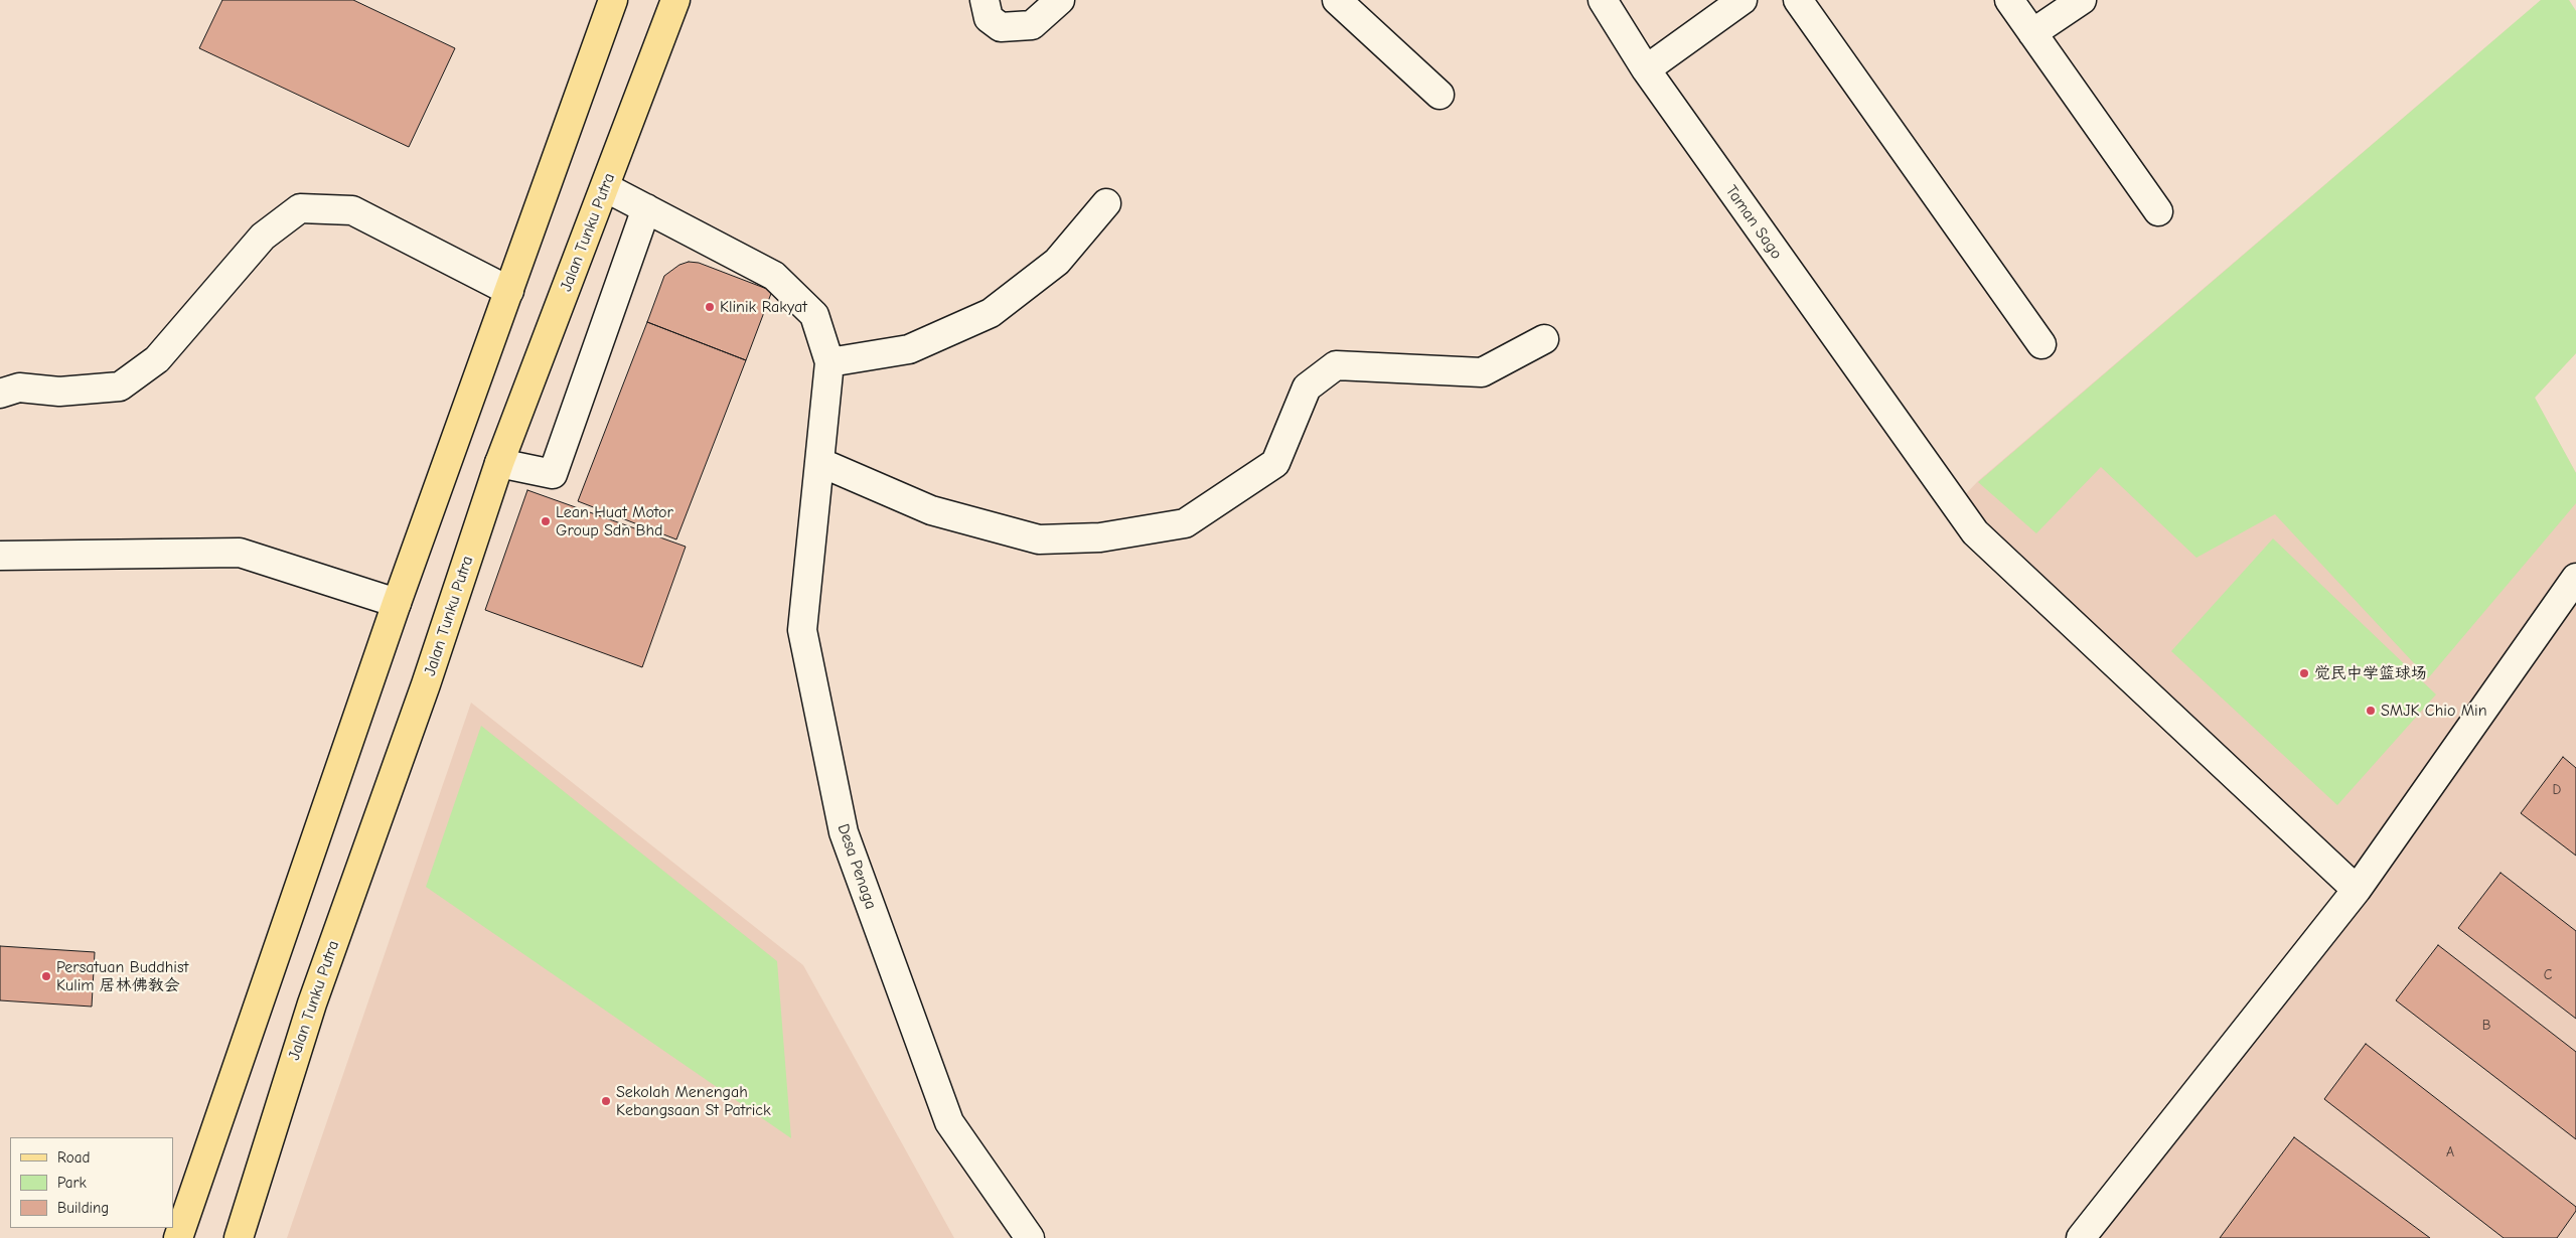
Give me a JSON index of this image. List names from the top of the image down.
{
  "streets": {
    "main road": ["Jalan Tunku Putra"],
    "street": ["Taman Sago", "Desa Penaga"]
  },
  "places": [
    "Klinik Rakyat",
    "Lean Huat Motor Group Sdn Bhd",
    "觉民中学篮球场",
    "SMJK Chio Min",
    "Persatuan Buddhist Kulim 居林佛教会",
    "Sekolah Menengah Kebangsaan St Patrick"
  ],
  "house_numbers": [
    "D",
    "C",
    "B",
    "A"
  ],
  "legend": ["Road", "Park", "Building"]
}
